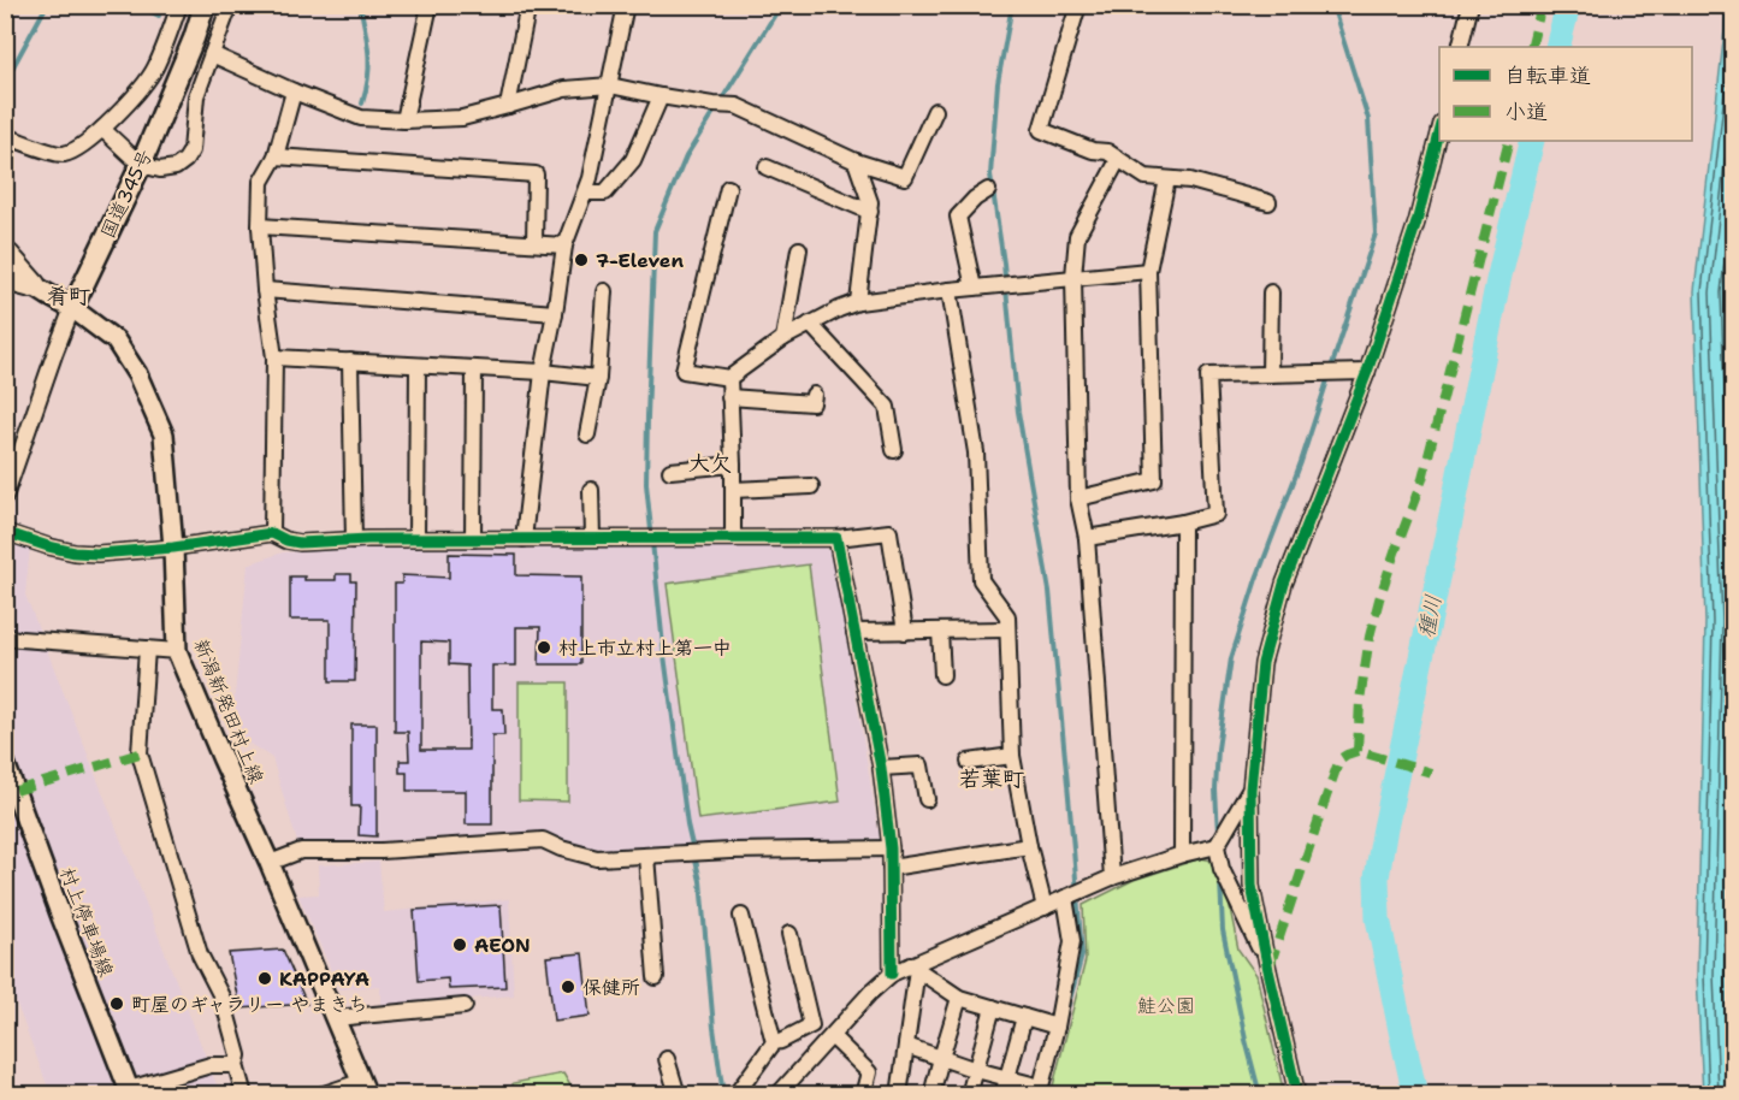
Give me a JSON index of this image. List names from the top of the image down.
{
  "streets": {
    "highway": ["国道345号"],
    "main road": ["新潟新発田村上線", "村上停車場線"]
  },
  "crossings": [
    ["国道345号", "新潟新発田村上線"]
  ],
  "districts": ["肴町", "大欠", "若葉町"],
  "water": ["種川"],
  "parks": ["鮭公園"],
  "places": [
    "7-Eleven",
    "村上市立村上第一中",
    "AEON",
    "KAPPAYA",
    "保健所",
    "町屋のギャラリー やまきち"
  ],
  "legend": ["自転車道", "小道"]
}
